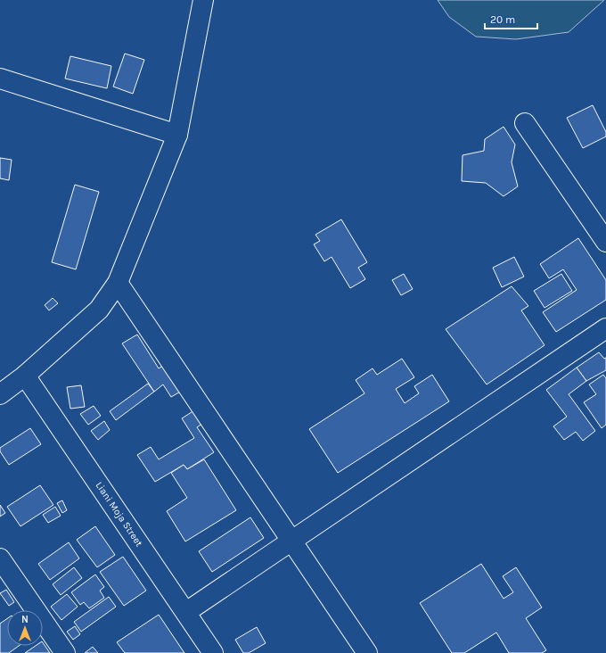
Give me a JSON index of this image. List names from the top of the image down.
{
  "streets": {
    "street": ["Liani Moja Street"]
  },
  "scale_bar": "20 m",
  "north": "top"
}
